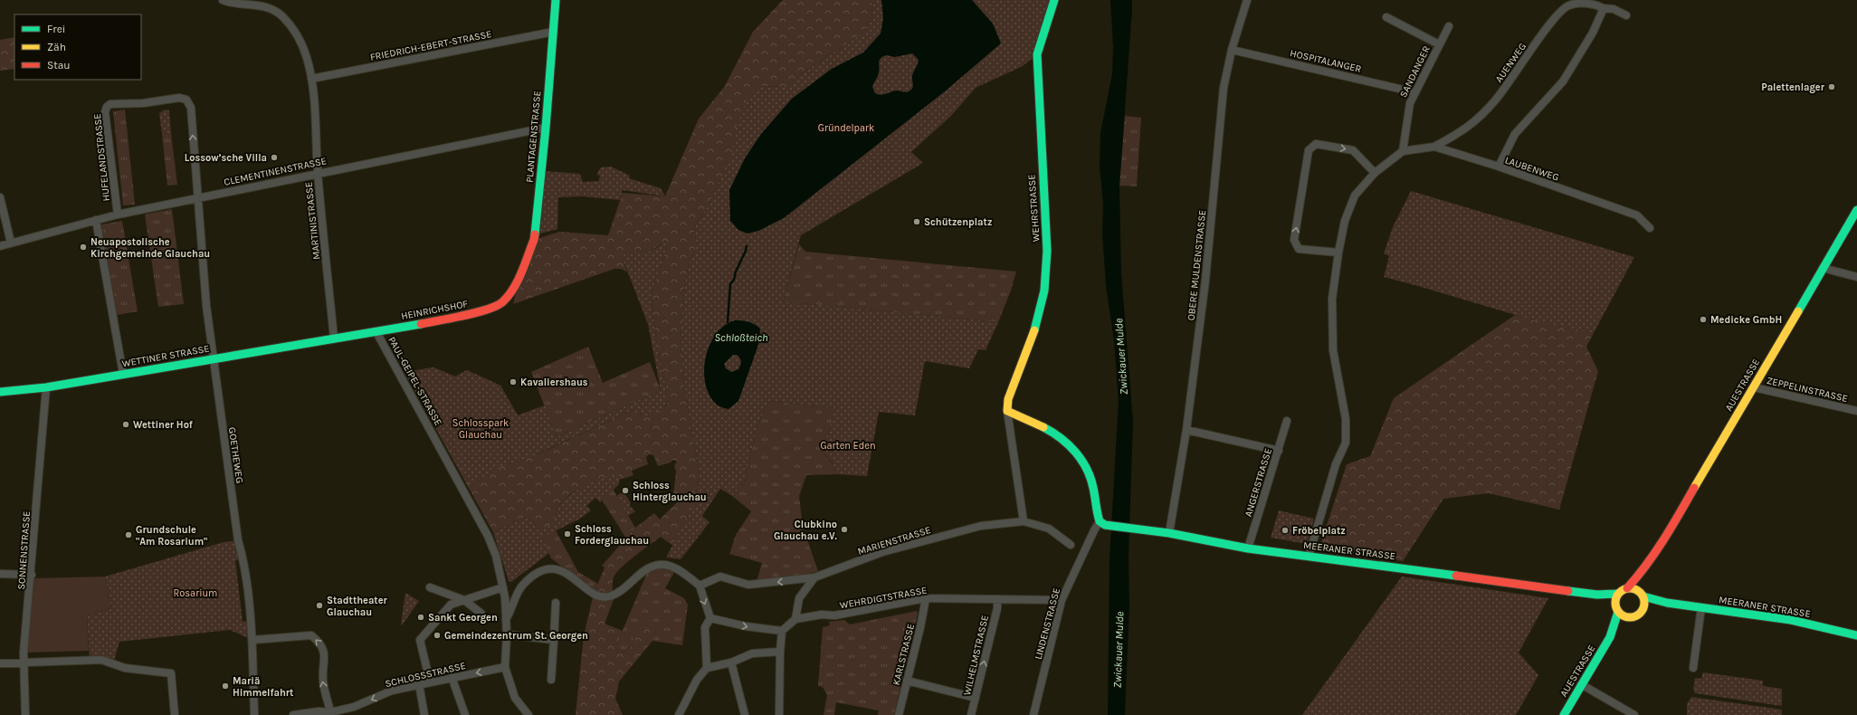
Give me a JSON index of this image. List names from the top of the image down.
{
  "streets": {
    "street": [
      "FRIEDRICH-EBERT-STRASSE",
      "HOSPITALANGER",
      "AUENWEG",
      "SANDANGER",
      "PLANTAGENSTRASSE",
      "HUFELANDSTRASSE",
      "LAUBENWEG",
      "CLEMENTINENSTRASSE",
      "WEHRSTRASSE",
      "MARTINISTRASSE",
      "OBERE MULDENSTRASSE",
      "HEINRICHSHOF",
      "WETTINER STRASSE",
      "PAUL-GEIPEL-STRASSE",
      "AUESTRASSE",
      "ZEPPELINSTRASSE",
      "GOETHEWEG",
      "ANGERSTRASSE",
      "MARIENSTRASSE",
      "SONNENSTRASSE",
      "MEERANER STRASSE",
      "WEHRDIGTSTRASSE",
      "LINDENSTRASSE",
      "KARLSTRASSE",
      "WILHELMSTRASSE",
      "SCHLOSSSTRASSE"
    ]
  },
  "crossings": [
    ["FRIEDRICH-EBERT-STRASSE", "PLANTAGENSTRASSE"],
    ["FRIEDRICH-EBERT-STRASSE", "MARTINISTRASSE"],
    ["HOSPITALANGER", "SANDANGER"],
    ["HOSPITALANGER", "OBERE MULDENSTRASSE"],
    ["AUENWEG", "LAUBENWEG"],
    ["SANDANGER", "LAUBENWEG"],
    ["PLANTAGENSTRASSE", "CLEMENTINENSTRASSE"],
    ["PLANTAGENSTRASSE", "HEINRICHSHOF"],
    ["HUFELANDSTRASSE", "CLEMENTINENSTRASSE"],
    ["HUFELANDSTRASSE", "GOETHEWEG"],
    ["CLEMENTINENSTRASSE", "MARTINISTRASSE"],
    ["CLEMENTINENSTRASSE", "GOETHEWEG"],
    ["WEHRSTRASSE", "MARIENSTRASSE"],
    ["MARTINISTRASSE", "HEINRICHSHOF"],
    ["MARTINISTRASSE", "WETTINER STRASSE"],
    ["OBERE MULDENSTRASSE", "MEERANER STRASSE"],
    ["HEINRICHSHOF", "WETTINER STRASSE"],
    ["HEINRICHSHOF", "PAUL-GEIPEL-STRASSE"],
    ["WETTINER STRASSE", "GOETHEWEG"],
    ["WETTINER STRASSE", "SONNENSTRASSE"],
    ["PAUL-GEIPEL-STRASSE", "SCHLOSSSTRASSE"],
    ["AUESTRASSE", "ZEPPELINSTRASSE"],
    ["AUESTRASSE", "MEERANER STRASSE"],
    ["ANGERSTRASSE", "MEERANER STRASSE"],
    ["MEERANER STRASSE", "LINDENSTRASSE"],
    ["WEHRDIGTSTRASSE", "LINDENSTRASSE"],
    ["WEHRDIGTSTRASSE", "KARLSTRASSE"],
    ["WEHRDIGTSTRASSE", "WILHELMSTRASSE"]
  ],
  "one_way": ["WILHELMSTRASSE", "SCHLOSSSTRASSE"],
  "water": ["Schloßteich", "Zwickauer Mulde"],
  "parks": [
    "Gründelpark",
    "Schlosspark Glauchau",
    "Garten Eden",
    "Rosarium"
  ],
  "places": [
    "Palettenlager",
    "Lossow’sche Villa",
    "Schützenplatz",
    "Neuapostolische Kirchgemeinde Glauchau",
    "Medicke GmbH",
    "Kavaliershaus",
    "Wettiner Hof",
    "Schloss Hinterglauchau",
    "Clubkino Glauchau e.V.",
    "Fröbelplatz",
    "Schloss Forderglauchau",
    "Grundschule \"Am Rosarium\"",
    "Stadttheater Glauchau",
    "Sankt Georgen",
    "Gemeindezentrum St. Georgen",
    "Mariä Himmelfahrt"
  ],
  "legend": ["Frei", "Zäh", "Stau"]
}
